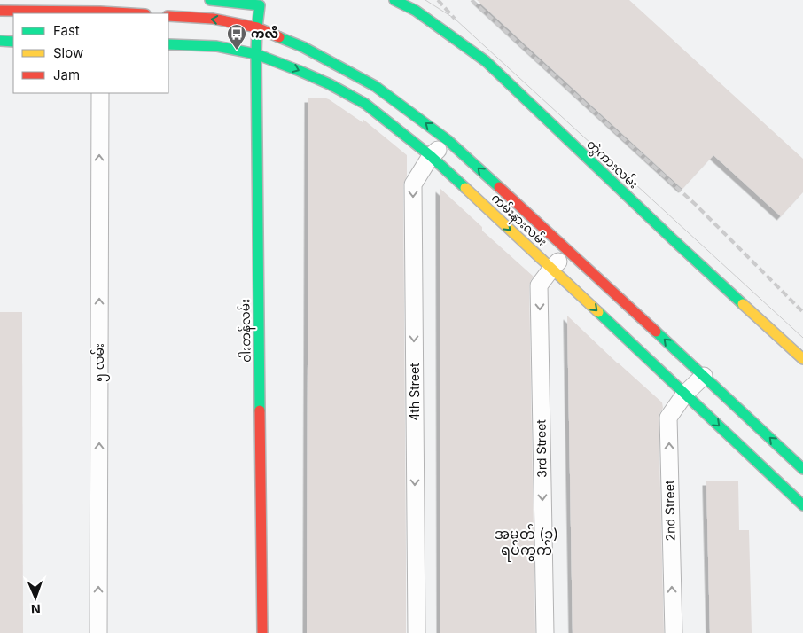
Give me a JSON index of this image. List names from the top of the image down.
{
  "streets": {
    "main road": ["တွဲကားလမ်း", "ကမ်းနားလမ်း", "ဝါးတန်လမ်း"],
    "street": [
      "၅ လမ်း",
      "4th Street",
      "3rd Street",
      "2nd Street"
    ]
  },
  "crossings": [
    ["ကမ်းနားလမ်း", "ဝါးတန်လမ်း"],
    ["ကမ်းနားလမ်း", "4th Street"],
    ["ကမ်းနားလမ်း", "3rd Street"],
    ["ကမ်းနားလမ်း", "2nd Street"]
  ],
  "one_way": [
    "၅ လမ်း",
    "4th Street",
    "3rd Street",
    "2nd Street"
  ],
  "districts": ["အမှတ် (၁) ရပ်ကွက်"],
  "places": {
    "bus stop": ["ကလီ"]
  },
  "legend": ["Fast", "Slow", "Jam"],
  "north": "bottom"
}
